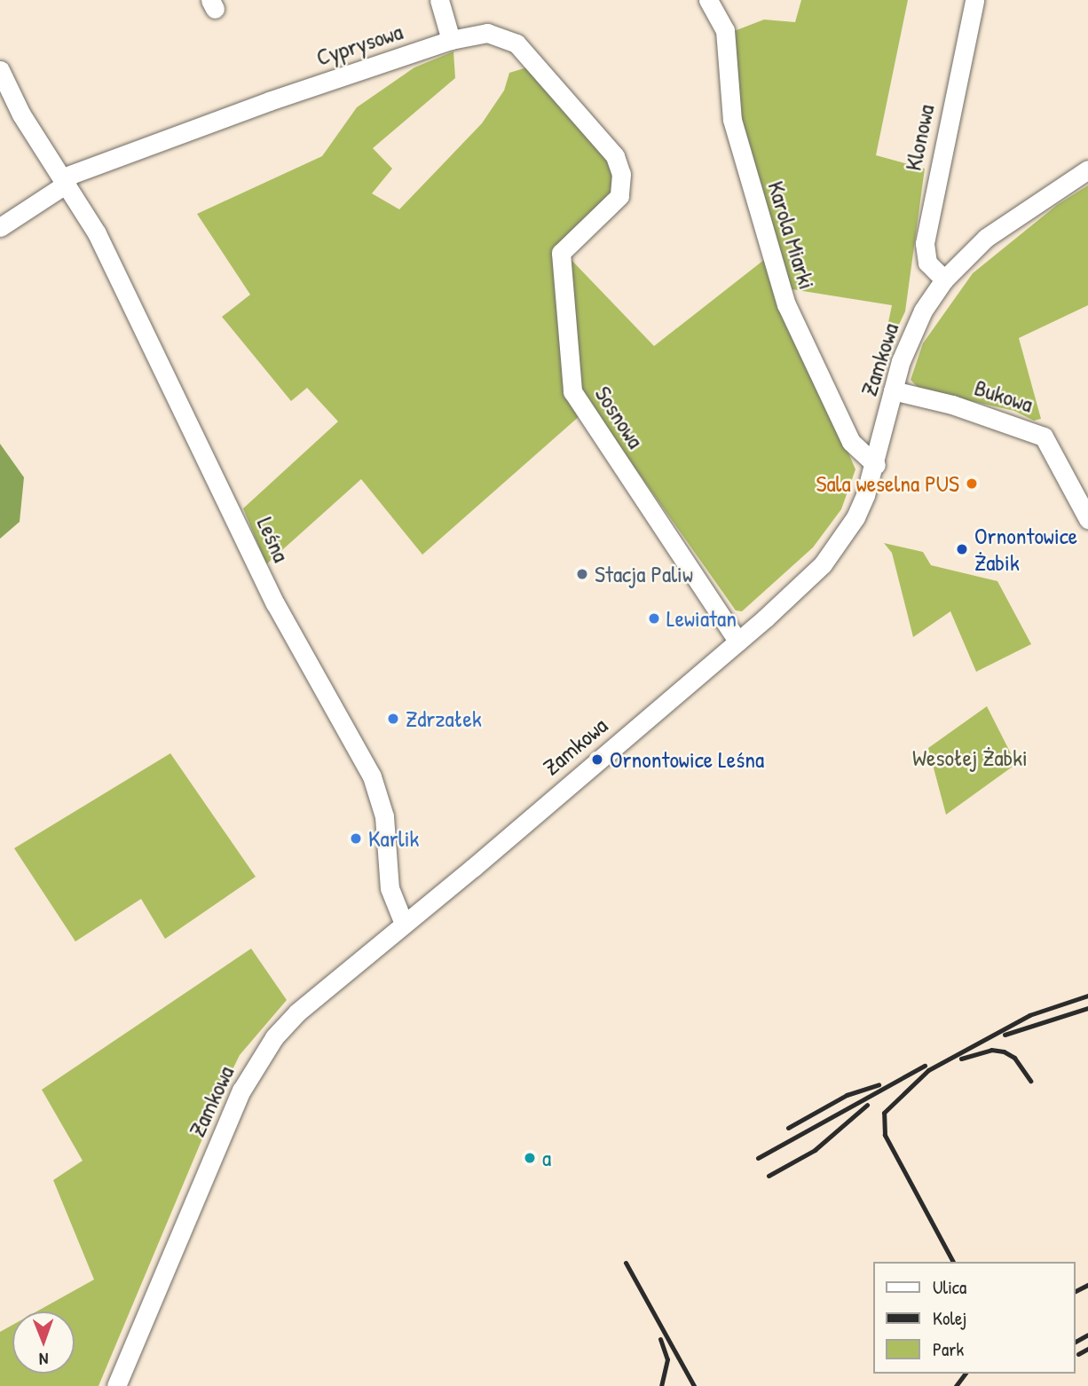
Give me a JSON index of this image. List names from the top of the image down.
{
  "streets": {
    "street": [
      "Cyprysowa",
      "Klonowa",
      "Karola Miarki",
      "Zamkowa",
      "Bukowa",
      "Sosnowa",
      "Leśna"
    ]
  },
  "crossings": [
    ["Cyprysowa", "Sosnowa"],
    ["Cyprysowa", "Leśna"],
    ["Klonowa", "Zamkowa"],
    ["Karola Miarki", "Zamkowa"],
    ["Zamkowa", "Bukowa"],
    ["Zamkowa", "Sosnowa"],
    ["Zamkowa", "Leśna"]
  ],
  "parks": ["Wesołej Żabki"],
  "places": [
    "Sala weselna PUS",
    "Ornontowice Żabik",
    "Stacja Paliw",
    "Lewiatan",
    "Zdrzałek",
    "Ornontowice Leśna",
    "Karlik",
    "a"
  ],
  "legend": ["Ulica", "Kolej", "Park"],
  "north": "bottom"
}
